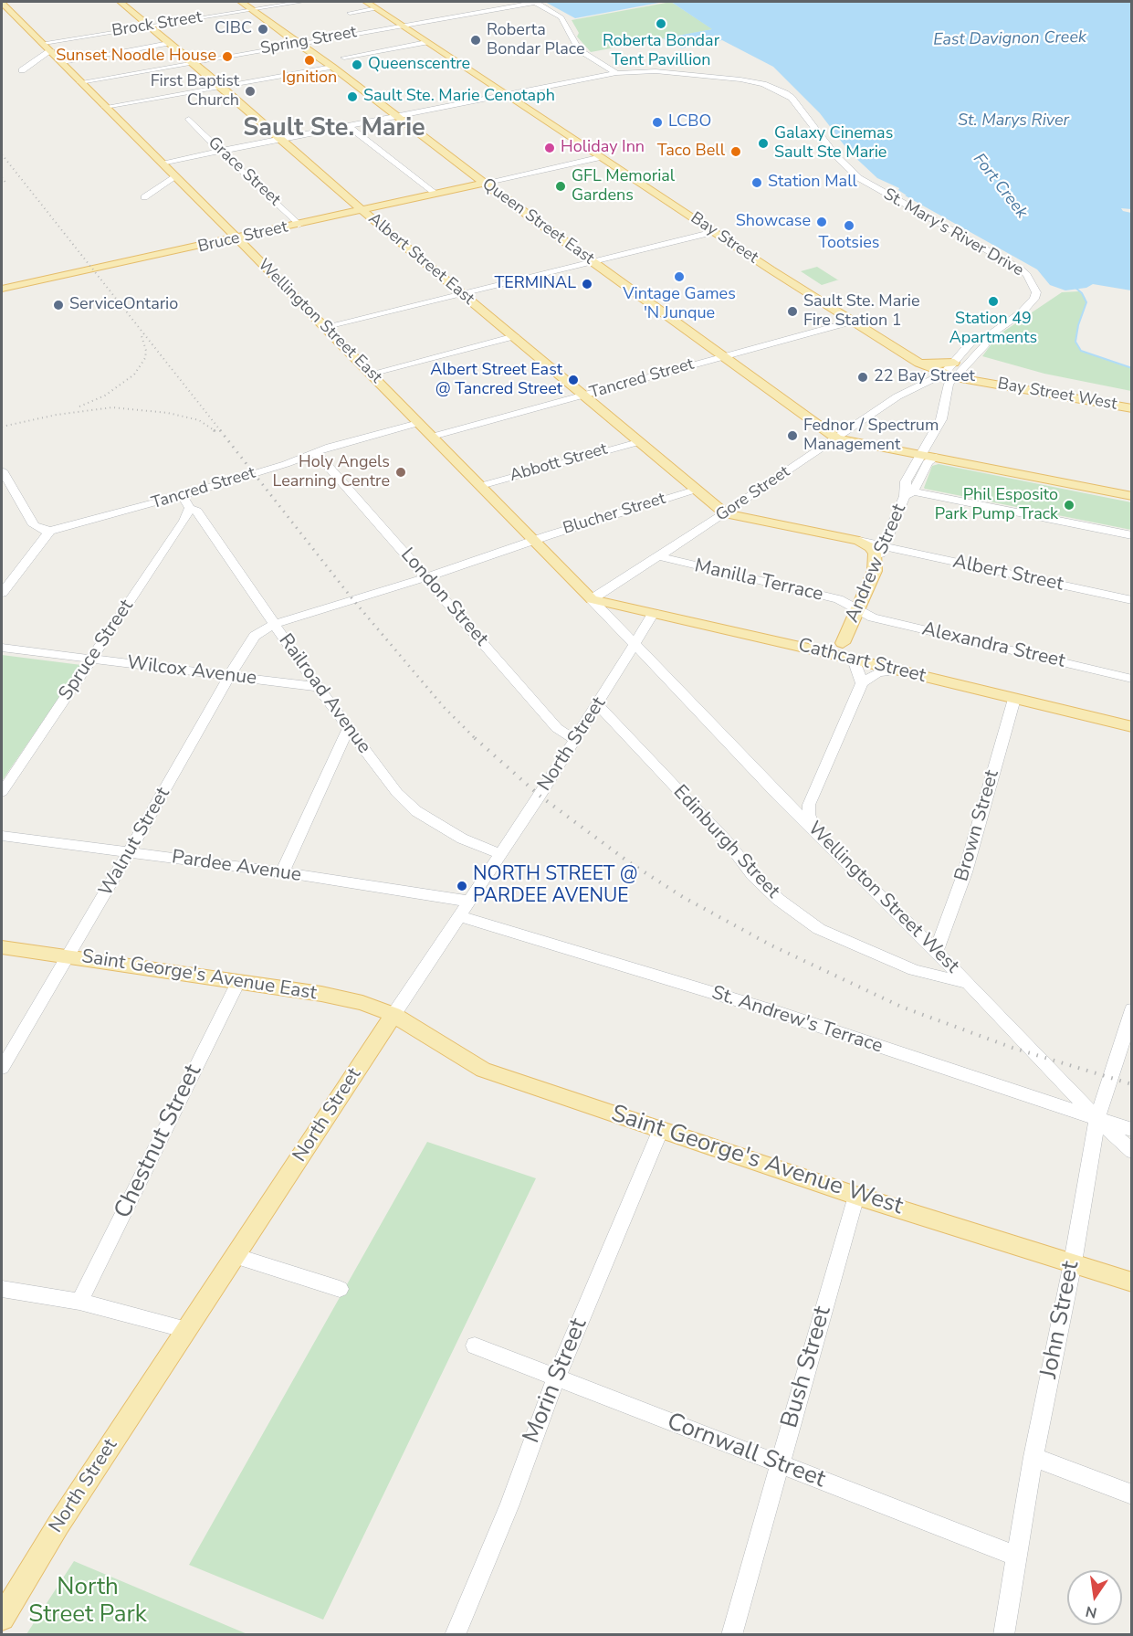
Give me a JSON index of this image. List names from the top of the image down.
{
  "streets": {
    "main road": [
      "Queen Street East",
      "Bruce Street",
      "Bay Street",
      "Albert Street East",
      "Wellington Street East",
      "Bay Street West",
      "Andrew Street",
      "Cathcart Street",
      "North Street",
      "Saint George's Avenue East",
      "Saint George's Avenue West"
    ],
    "street": [
      "Brock Street",
      "Spring Street",
      "Grace Street",
      "St. Mary's River Drive",
      "Tancred Street",
      "Abbott Street",
      "Gore Street",
      "Blucher Street",
      "Albert Street",
      "Manilla Terrace",
      "London Street",
      "Alexandra Street",
      "Spruce Street",
      "Wilcox Avenue",
      "Railroad Avenue",
      "Brown Street",
      "Walnut Street",
      "Edinburgh Street",
      "Pardee Avenue",
      "Wellington Street West",
      "St. Andrew's Terrace",
      "Chestnut Street",
      "John Street",
      "Bush Street",
      "Morin Street",
      "Cornwall Street"
    ]
  },
  "crossings": [
    ["Brock Street", "Queen Street East"],
    ["Brock Street", "Albert Street East"],
    ["Brock Street", "Wellington Street East"],
    ["Spring Street", "Queen Street East"],
    ["Spring Street", "Bay Street"],
    ["Spring Street", "Albert Street East"],
    ["Spring Street", "Wellington Street East"],
    ["Grace Street", "St. Mary's River Drive"],
    ["Grace Street", "Bruce Street"],
    ["Queen Street East", "St. Mary's River Drive"],
    ["Queen Street East", "Bruce Street"],
    ["Queen Street East", "Tancred Street"],
    ["Queen Street East", "Gore Street"],
    ["St. Mary's River Drive", "Bay Street"],
    ["St. Mary's River Drive", "Albert Street East"],
    ["St. Mary's River Drive", "Wellington Street East"],
    ["St. Mary's River Drive", "Bay Street West"],
    ["St. Mary's River Drive", "Gore Street"],
    ["St. Mary's River Drive", "Andrew Street"],
    ["Bruce Street", "Albert Street East"],
    ["Bruce Street", "Wellington Street East"],
    ["Bay Street", "Tancred Street"],
    ["Bay Street", "Bay Street West"],
    ["Bay Street", "Gore Street"],
    ["Bay Street", "Andrew Street"],
    ["Albert Street East", "Tancred Street"],
    ["Albert Street East", "Abbott Street"],
    ["Albert Street East", "Gore Street"],
    ["Albert Street East", "Blucher Street"],
    ["Wellington Street East", "Tancred Street"],
    ["Wellington Street East", "Abbott Street"],
    ["Wellington Street East", "Gore Street"],
    ["Wellington Street East", "Blucher Street"],
    ["Wellington Street East", "Cathcart Street"],
    ["Wellington Street East", "North Street"],
    ["Wellington Street East", "Wellington Street West"],
    ["Tancred Street", "London Street"],
    ["Tancred Street", "Railroad Avenue"],
    ["Bay Street West", "Gore Street"],
    ["Bay Street West", "Andrew Street"],
    ["Gore Street", "Andrew Street"],
    ["Gore Street", "Manilla Terrace"],
    ["Gore Street", "Cathcart Street"],
    ["Blucher Street", "London Street"],
    ["Blucher Street", "Walnut Street"],
    ["Andrew Street", "Albert Street"],
    ["Andrew Street", "Manilla Terrace"],
    ["Andrew Street", "Alexandra Street"],
    ["Andrew Street", "Cathcart Street"],
    ["Manilla Terrace", "Alexandra Street"],
    ["London Street", "North Street"],
    ["London Street", "Walnut Street"],
    ["Spruce Street", "Wilcox Avenue"],
    ["Spruce Street", "Railroad Avenue"],
    ["Cathcart Street", "North Street"],
    ["Cathcart Street", "Brown Street"],
    ["Wilcox Avenue", "Railroad Avenue"],
    ["Wilcox Avenue", "Walnut Street"],
    ["Railroad Avenue", "North Street"],
    ["Railroad Avenue", "Walnut Street"],
    ["North Street", "Edinburgh Street"],
    ["North Street", "Pardee Avenue"],
    ["North Street", "Wellington Street West"],
    ["North Street", "Saint George's Avenue East"],
    ["North Street", "St. Andrew's Terrace"],
    ["North Street", "Saint George's Avenue West"],
    ["Brown Street", "Wellington Street West"],
    ["Walnut Street", "Pardee Avenue"],
    ["Walnut Street", "Saint George's Avenue East"],
    ["Edinburgh Street", "Wellington Street West"],
    ["Wellington Street West", "St. Andrew's Terrace"],
    ["Wellington Street West", "John Street"],
    ["Saint George's Avenue East", "Chestnut Street"],
    ["Saint George's Avenue East", "Saint George's Avenue West"],
    ["St. Andrew's Terrace", "John Street"],
    ["Saint George's Avenue West", "John Street"],
    ["Saint George's Avenue West", "Bush Street"],
    ["Saint George's Avenue West", "Morin Street"],
    ["John Street", "Cornwall Street"],
    ["Bush Street", "Cornwall Street"],
    ["Morin Street", "Cornwall Street"]
  ],
  "districts": ["Sault Ste. Marie"],
  "water": ["East Davignon Creek", "St. Marys River", "Fort Creek"],
  "parks": ["North Street Park"],
  "places": [
    "Roberta Bondar Tent Pavillion",
    "CIBC",
    "Roberta Bondar Place",
    "Sunset Noodle House",
    "Ignition",
    "Queenscentre",
    "First Baptist Church",
    "Sault Ste. Marie Cenotaph",
    "LCBO",
    "Galaxy Cinemas Sault Ste Marie",
    "Holiday Inn",
    "Taco Bell",
    "Station Mall",
    "GFL Memorial Gardens",
    "Showcase",
    "Tootsies",
    "Vintage Games 'N Junque",
    "TERMINAL",
    "Station 49 Apartments",
    "ServiceOntario",
    "Sault Ste. Marie Fire Station 1",
    "22 Bay Street",
    "Albert Street East @ Tancred Street",
    "Fednor / Spectrum Management",
    "Holy Angels Learning Centre",
    "Phil Esposito Park Pump Track",
    "NORTH STREET @ PARDEE AVENUE"
  ],
  "north": "bottom"
}
